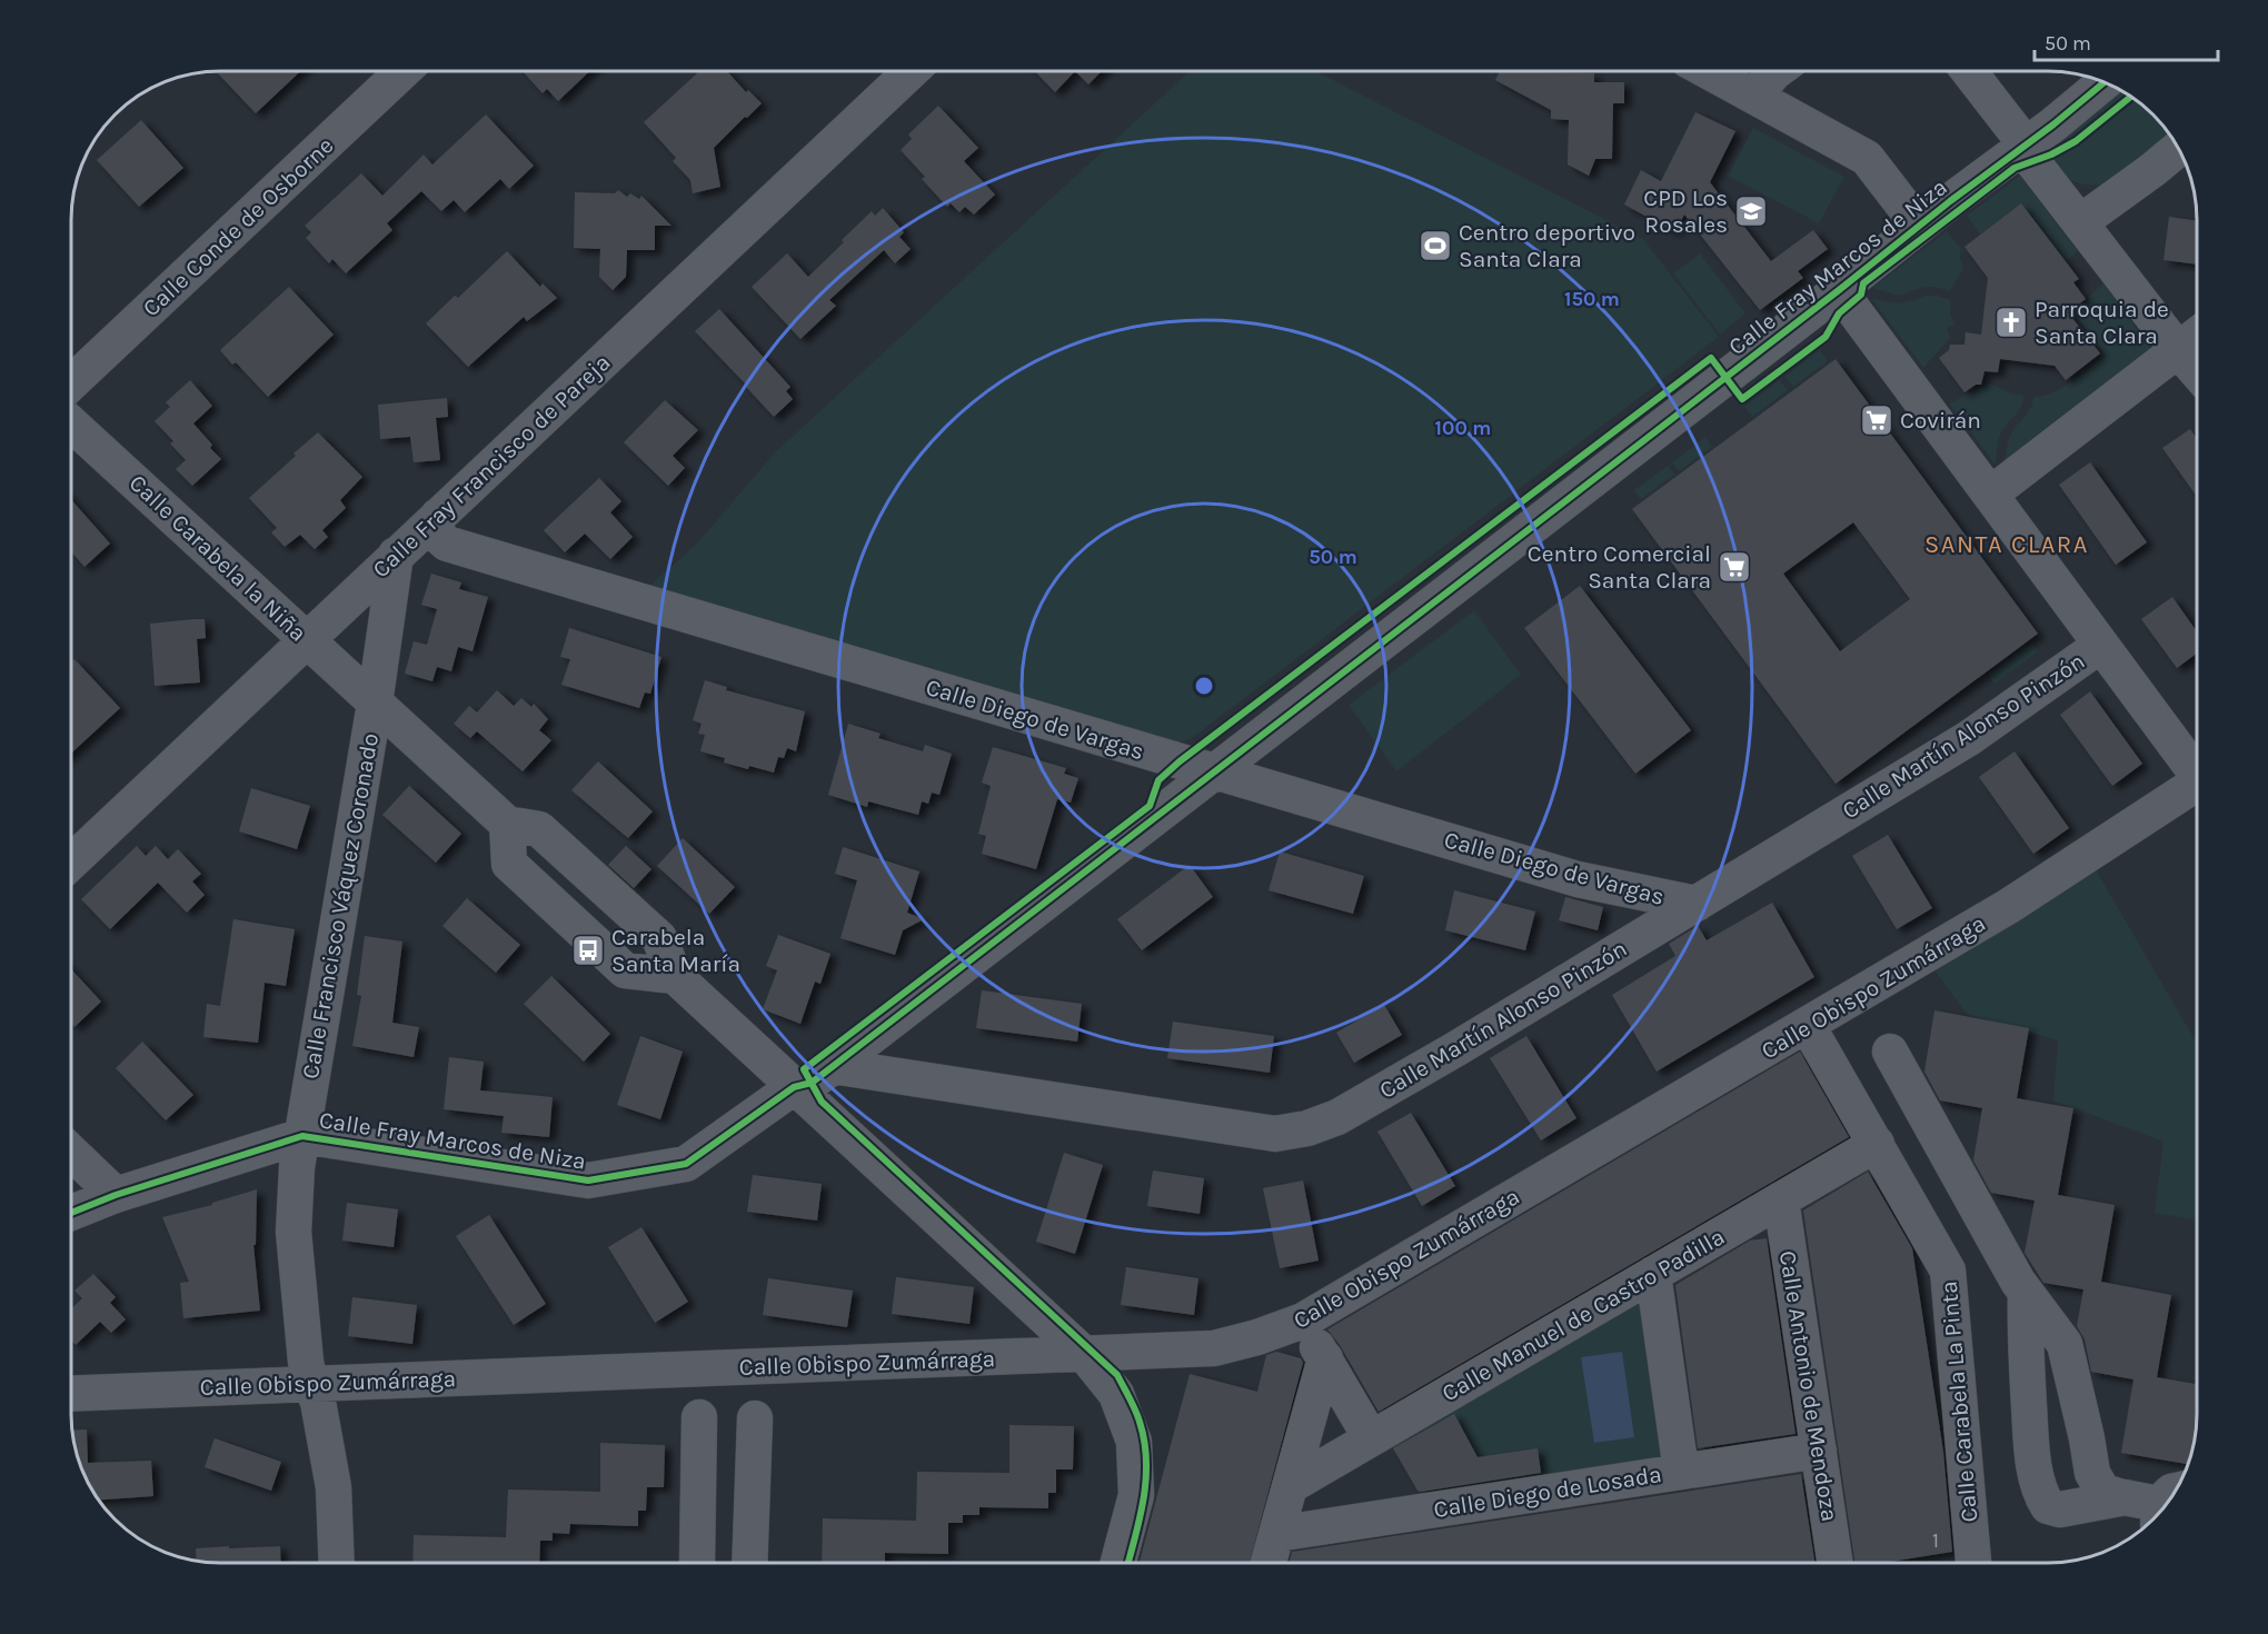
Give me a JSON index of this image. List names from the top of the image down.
{
  "streets": {
    "street": [
      "Calle Conde de Osborne",
      "Calle Fray Marcos de Niza",
      "Calle Fray Francisco de Pareja",
      "Calle Carabela la Niña",
      "Calle Diego de Vargas",
      "Calle Martín Alonso Pinzón",
      "Calle Francisco Váquez Coronado",
      "Calle Obispo Zumárraga",
      "Calle Manuel de Castro Padilla",
      "Calle Antonio de Mendoza",
      "Calle Carabela La Pinta",
      "Calle Diego de Losada"
    ]
  },
  "crossings": [
    ["Calle Fray Marcos de Niza", "Calle Diego de Vargas"],
    ["Calle Fray Marcos de Niza", "Calle Martín Alonso Pinzón"],
    ["Calle Fray Marcos de Niza", "Calle Francisco Váquez Coronado"],
    ["Calle Fray Francisco de Pareja", "Calle Carabela la Niña"],
    ["Calle Fray Francisco de Pareja", "Calle Diego de Vargas"],
    ["Calle Fray Francisco de Pareja", "Calle Francisco Váquez Coronado"],
    ["Calle Carabela la Niña", "Calle Francisco Váquez Coronado"],
    ["Calle Diego de Vargas", "Calle Martín Alonso Pinzón"],
    ["Calle Francisco Váquez Coronado", "Calle Obispo Zumárraga"],
    ["Calle Obispo Zumárraga", "Calle Carabela La Pinta"],
    ["Calle Manuel de Castro Padilla", "Calle Antonio de Mendoza"],
    ["Calle Manuel de Castro Padilla", "Calle Carabela La Pinta"],
    ["Calle Antonio de Mendoza", "Calle Diego de Losada"]
  ],
  "districts": ["SANTA CLARA"],
  "places": {
    "school or university": ["CPD Los Rosales"],
    "sports": ["Centro deportivo Santa Clara"],
    "church": ["Parroquia de Santa Clara"],
    "supermarket": ["Covirán", "Centro Comercial Santa Clara"],
    "bus stop": ["Carabela Santa María"]
  },
  "house_numbers": ["1"],
  "scale_bar": "50 m",
  "rings": ["150 m", "100 m", "50 m"]
}
